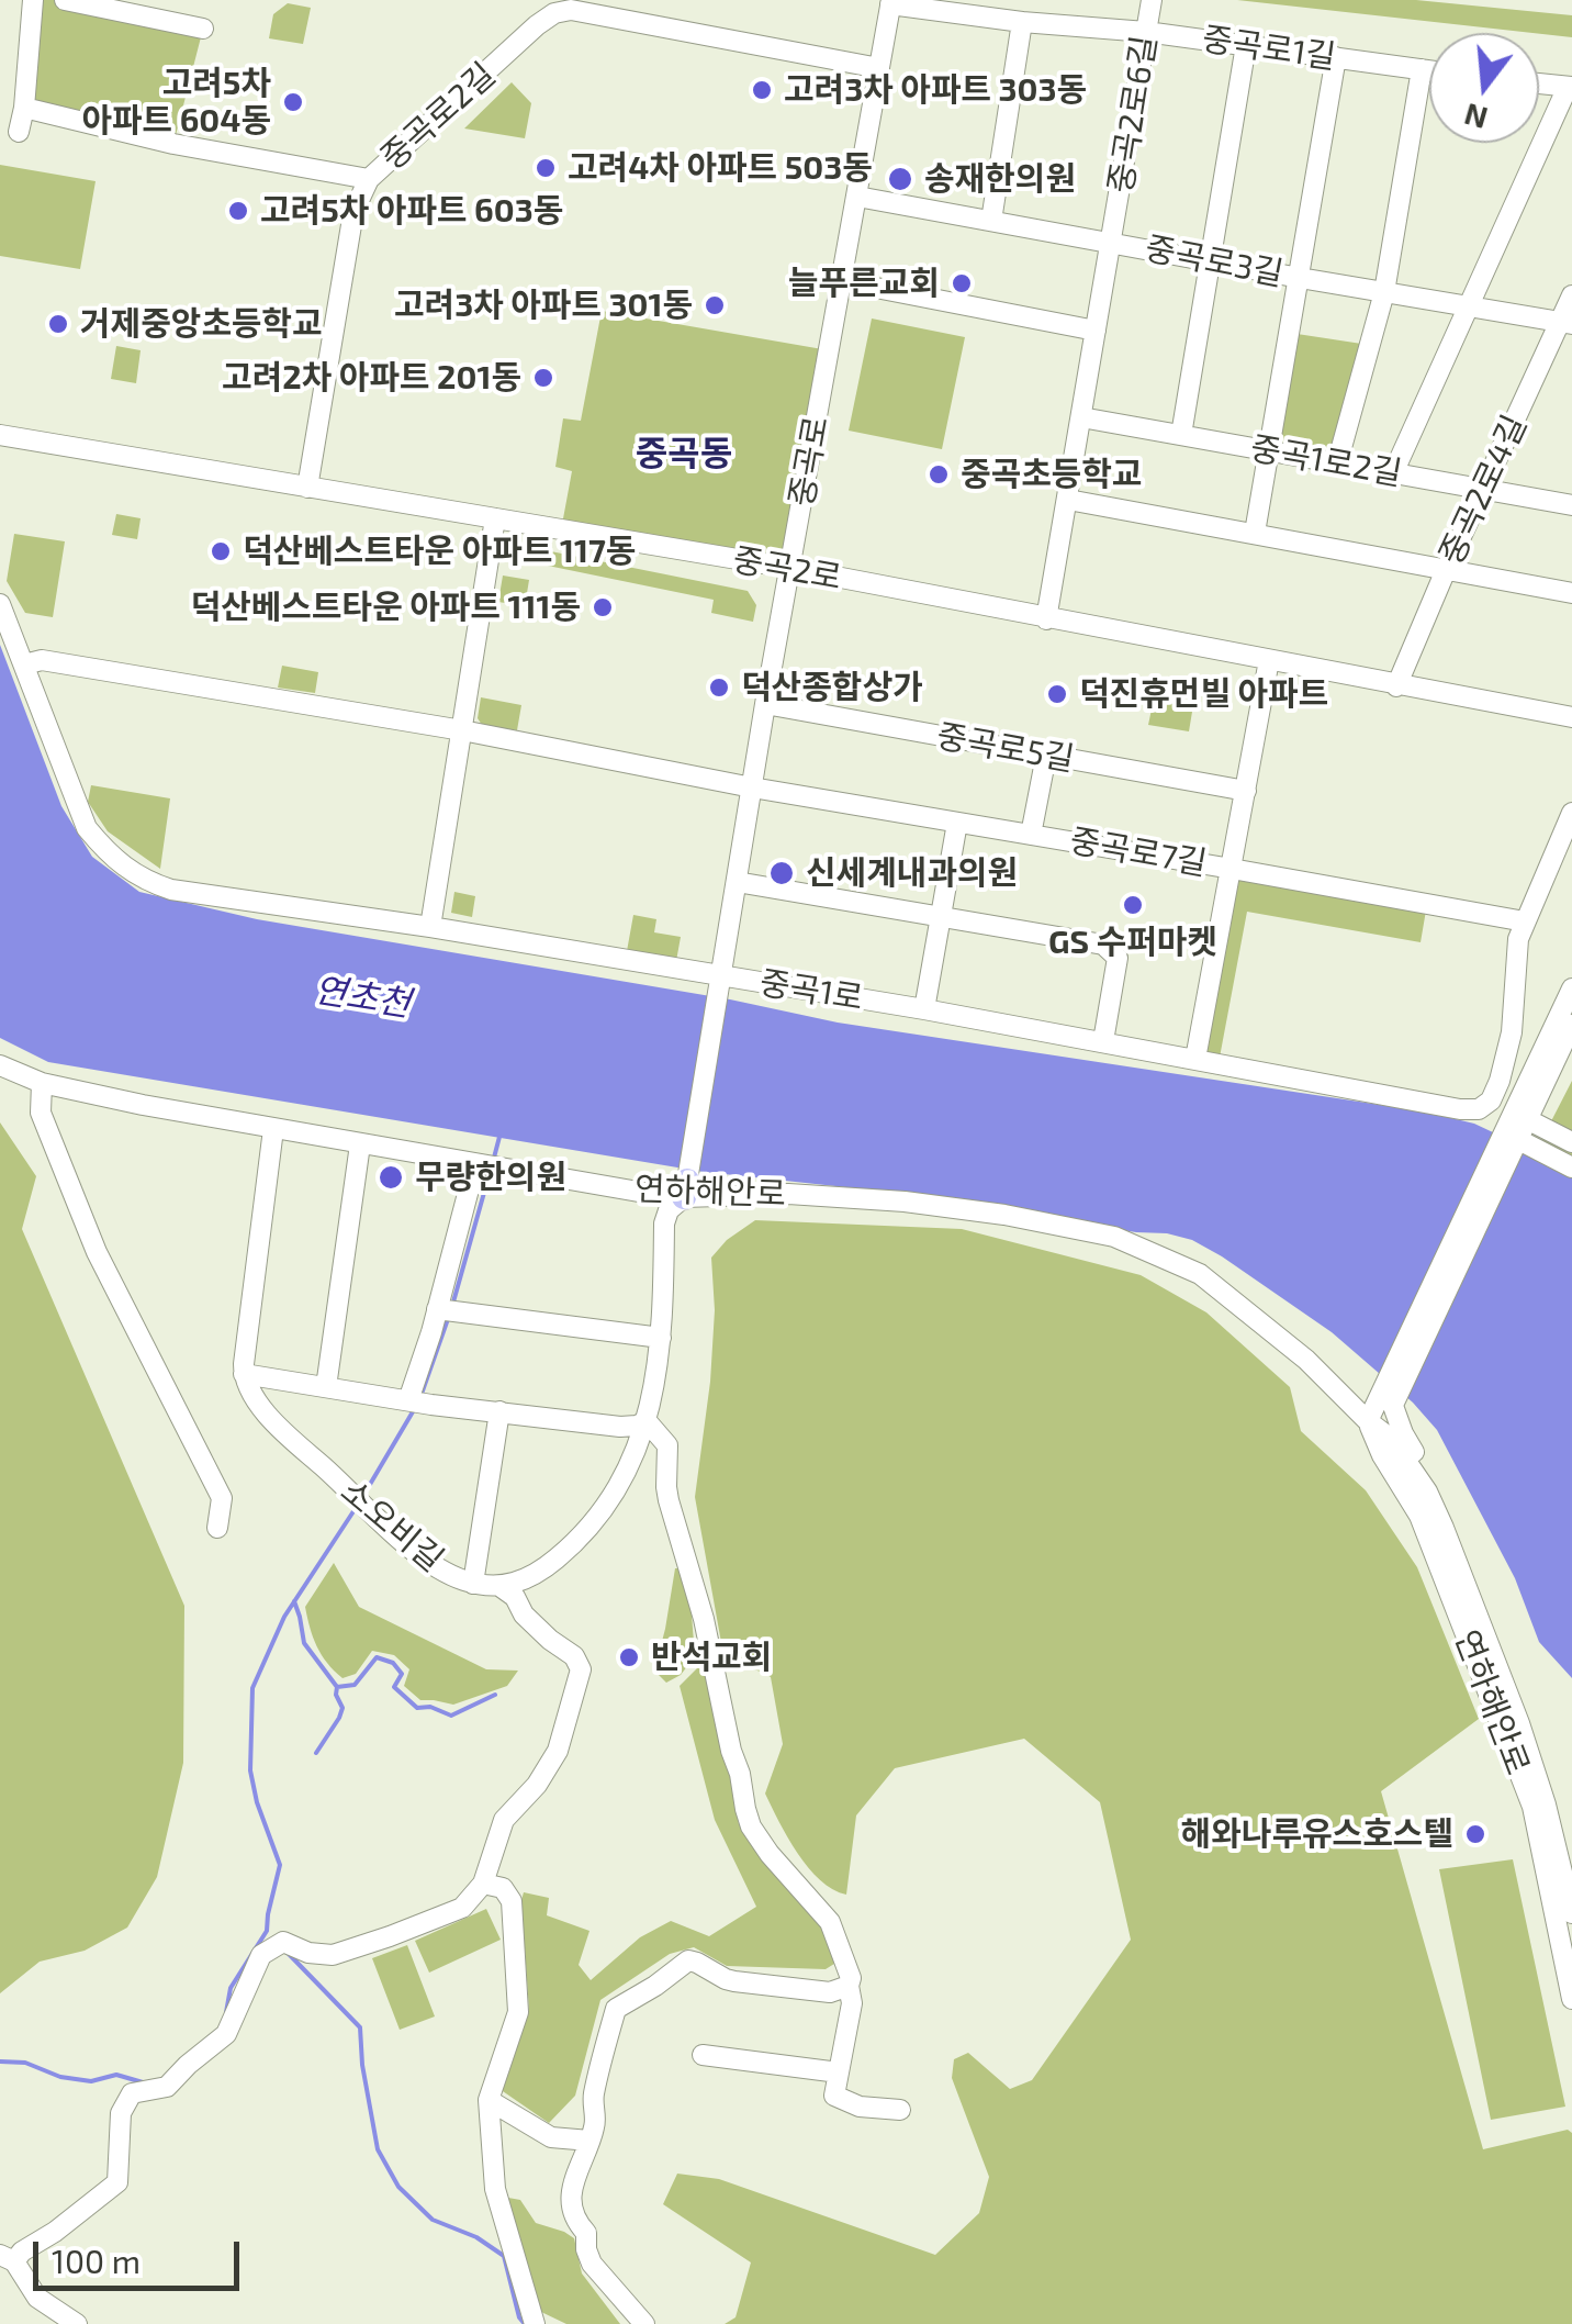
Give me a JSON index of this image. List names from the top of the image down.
{
  "streets": {
    "street": [
      "중곡로1길",
      "중곡2로6길",
      "중곡로2길",
      "중곡로3길",
      "중곡로",
      "중곡1로2길",
      "중곡2로4길",
      "중곡2로",
      "중곡로5길",
      "중곡로7길",
      "중곡1로",
      "연하해안로",
      "소오비길"
    ]
  },
  "crossings": [
    ["중곡로1길", "중곡2로6길"],
    ["중곡로1길", "중곡로"],
    ["중곡2로6길", "중곡로3길"],
    ["중곡2로6길", "중곡1로2길"],
    ["중곡2로6길", "중곡2로"],
    ["중곡로2길", "중곡로"],
    ["중곡로3길", "중곡로"],
    ["중곡로3길", "중곡2로4길"],
    ["중곡로", "중곡2로"],
    ["중곡로", "중곡로5길"],
    ["중곡로", "중곡로7길"],
    ["중곡로", "중곡1로"],
    ["중곡로", "연하해안로"],
    ["중곡로", "소오비길"],
    ["중곡1로2길", "중곡2로4길"],
    ["중곡2로4길", "중곡2로"],
    ["중곡로7길", "중곡1로"],
    ["연하해안로", "소오비길"]
  ],
  "districts": ["중곡동"],
  "water": ["연초천"],
  "places": [
    "고려3차 아파트 303동",
    "고려5차 아파트 604동",
    "고려4차 아파트 503동",
    "송재한의원",
    "고려5차 아파트 603동",
    "늘푸른교회",
    "고려3차 아파트 301동",
    "거제중앙초등학교",
    "고려2차 아파트 201동",
    "중곡초등학교",
    "덕산베스트타운 아파트 117동",
    "덕산베스트타운 아파트 111동",
    "덕산종합상가",
    "덕진휴먼빌 아파트",
    "신세계내과의원",
    "GS 수퍼마켓",
    "무량한의원",
    "반석교회",
    "해와나루유스호스텔"
  ],
  "scale_bar": "100 m",
  "north": "bottom"
}
